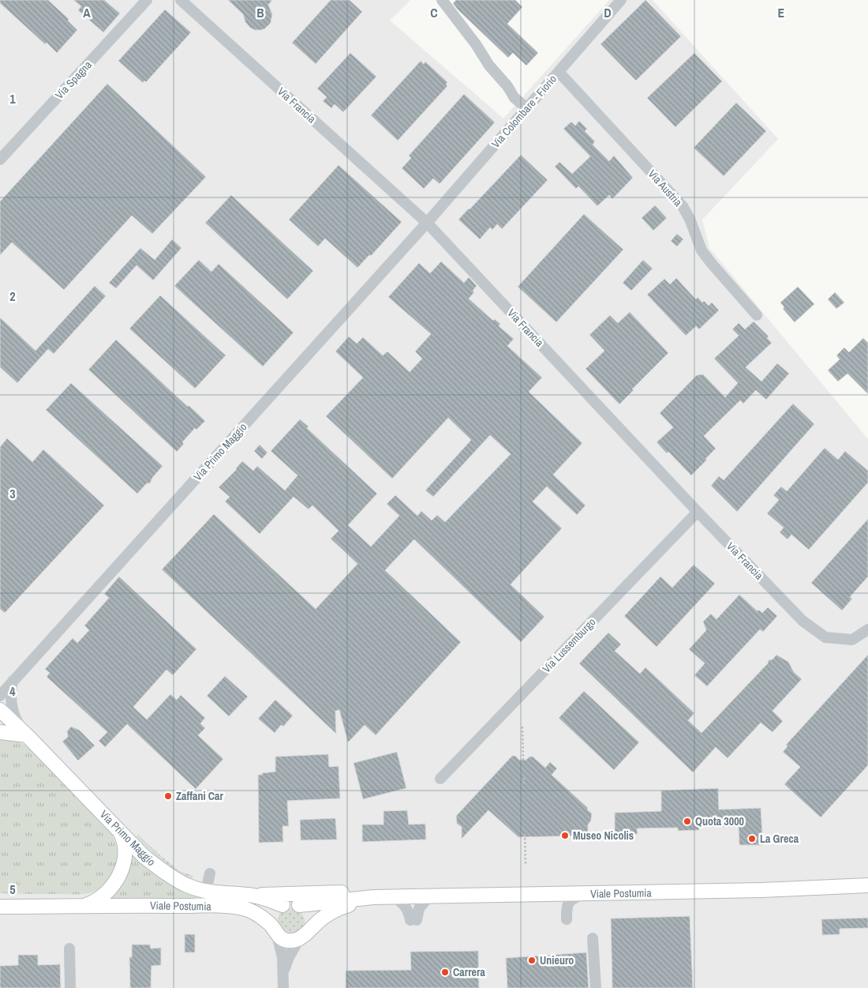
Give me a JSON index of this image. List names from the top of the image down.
{
  "streets": {
    "main road": ["Via Primo Maggio", "Viale Postumia"],
    "street": [
      "Via Spagna",
      "Via Francia",
      "Via Colombare - Fiorio",
      "Via Austria",
      "Via Lussemburgo"
    ]
  },
  "crossings": [
    ["Via Francia", "Via Colombare - Fiorio"],
    ["Via Francia", "Via Primo Maggio"],
    ["Via Francia", "Via Lussemburgo"],
    ["Via Colombare - Fiorio", "Via Austria"],
    ["Via Colombare - Fiorio", "Via Primo Maggio"],
    ["Via Primo Maggio", "Viale Postumia"]
  ],
  "places": [
    "Zaffani Car",
    "Quota 3000",
    "Museo Nicolis",
    "La Greca",
    "Unieuro",
    "Carrera"
  ],
  "grid": {
    "columns": [
      "A",
      "B",
      "C",
      "D",
      "E"
    ],
    "rows": [
      "1",
      "2",
      "3",
      "4",
      "5"
    ]
  }
}
